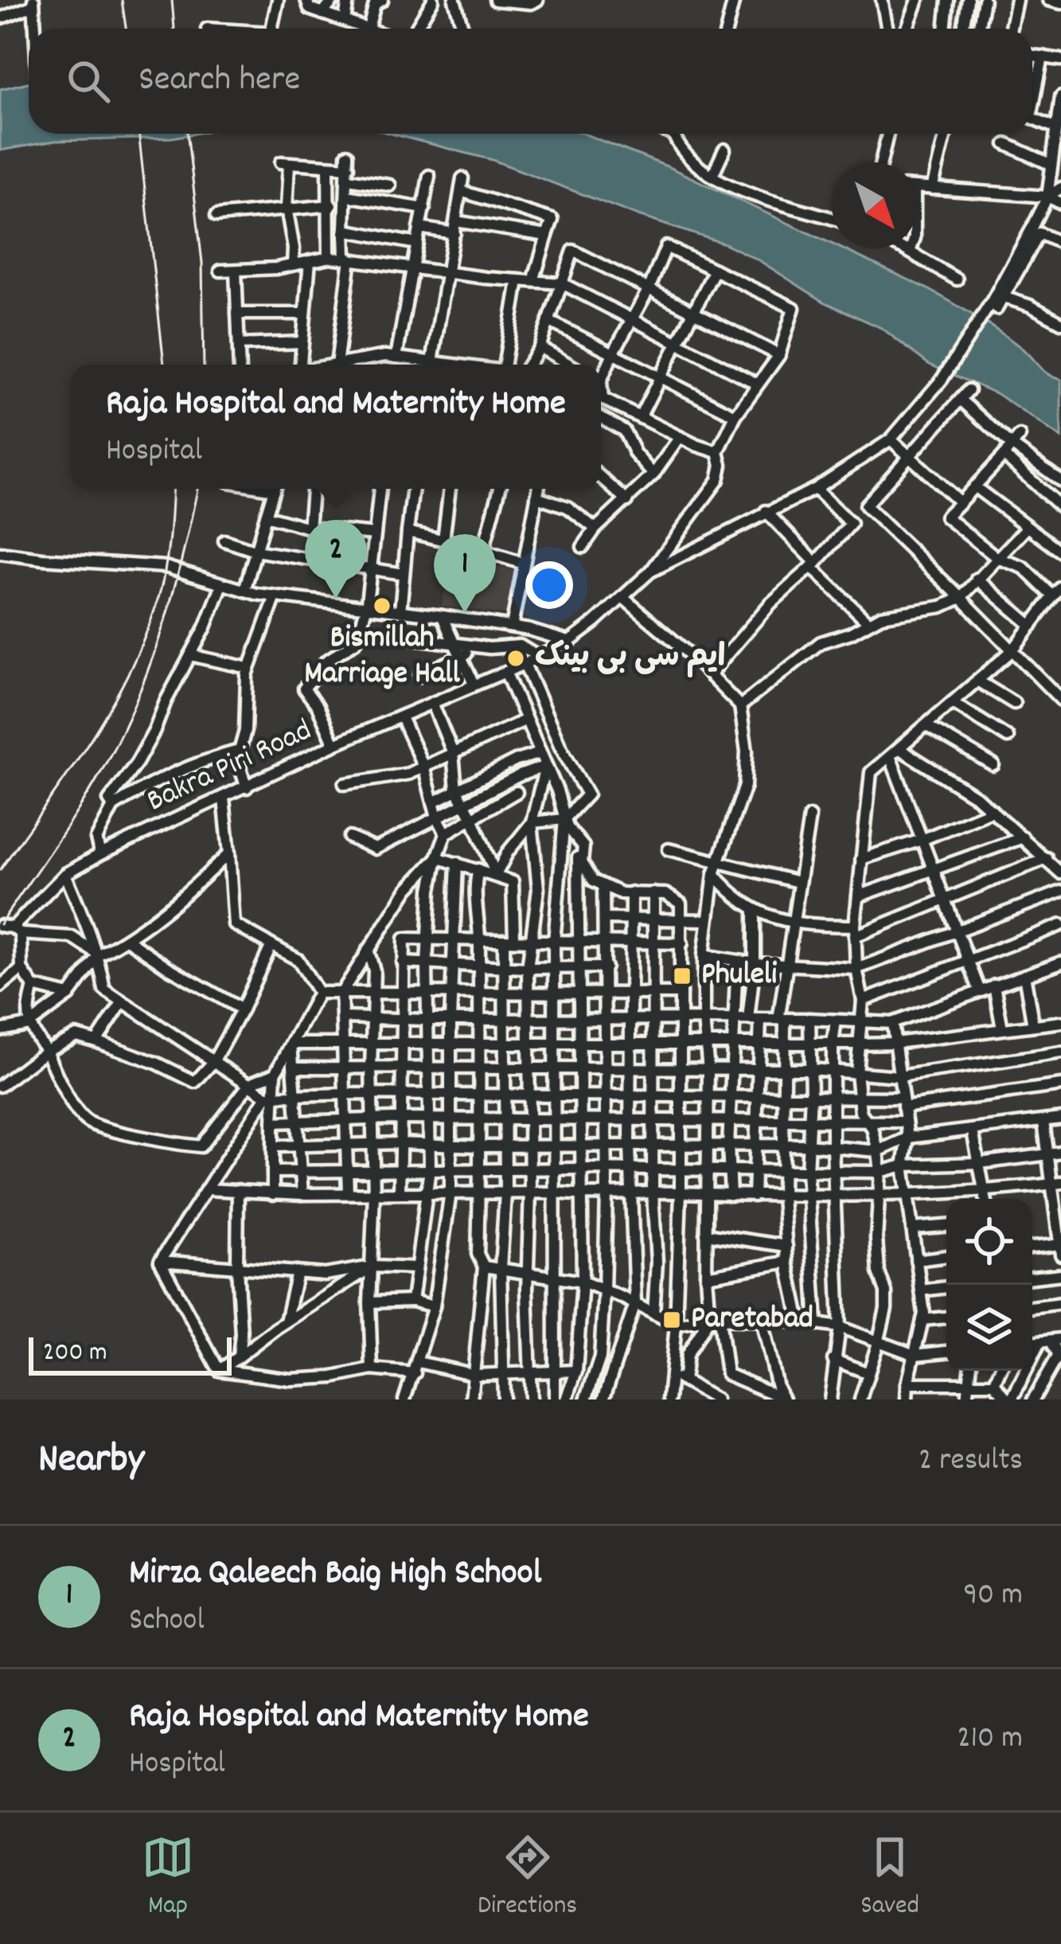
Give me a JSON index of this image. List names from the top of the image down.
{
  "streets": {
    "street": ["Bakra Piri Road"]
  },
  "places": {
    "other": ["Bismillah Marriage Hall", "ایم سی بی بینک"],
    "transit": ["Phuleli", "Paretabad"]
  },
  "scale_bar": "200 m",
  "north": "bottom right",
  "page": {
    "search": "Search here",
    "popup": ["Raja Hospital and Maternity Home", "Hospital"],
    "pins": ["2", "1"],
    "scale": "200 m",
    "heading": ["Nearby", "2 results"],
    "list": [
      {
        "mark": "1",
        "name": "Mirza Qaleech Baig High School",
        "note": "School",
        "value": "90 m"
      },
      {
        "mark": "2",
        "name": "Raja Hospital and Maternity Home",
        "note": "Hospital",
        "value": "210 m"
      }
    ],
    "nav": ["Map", "Directions", "Saved"]
  }
}
